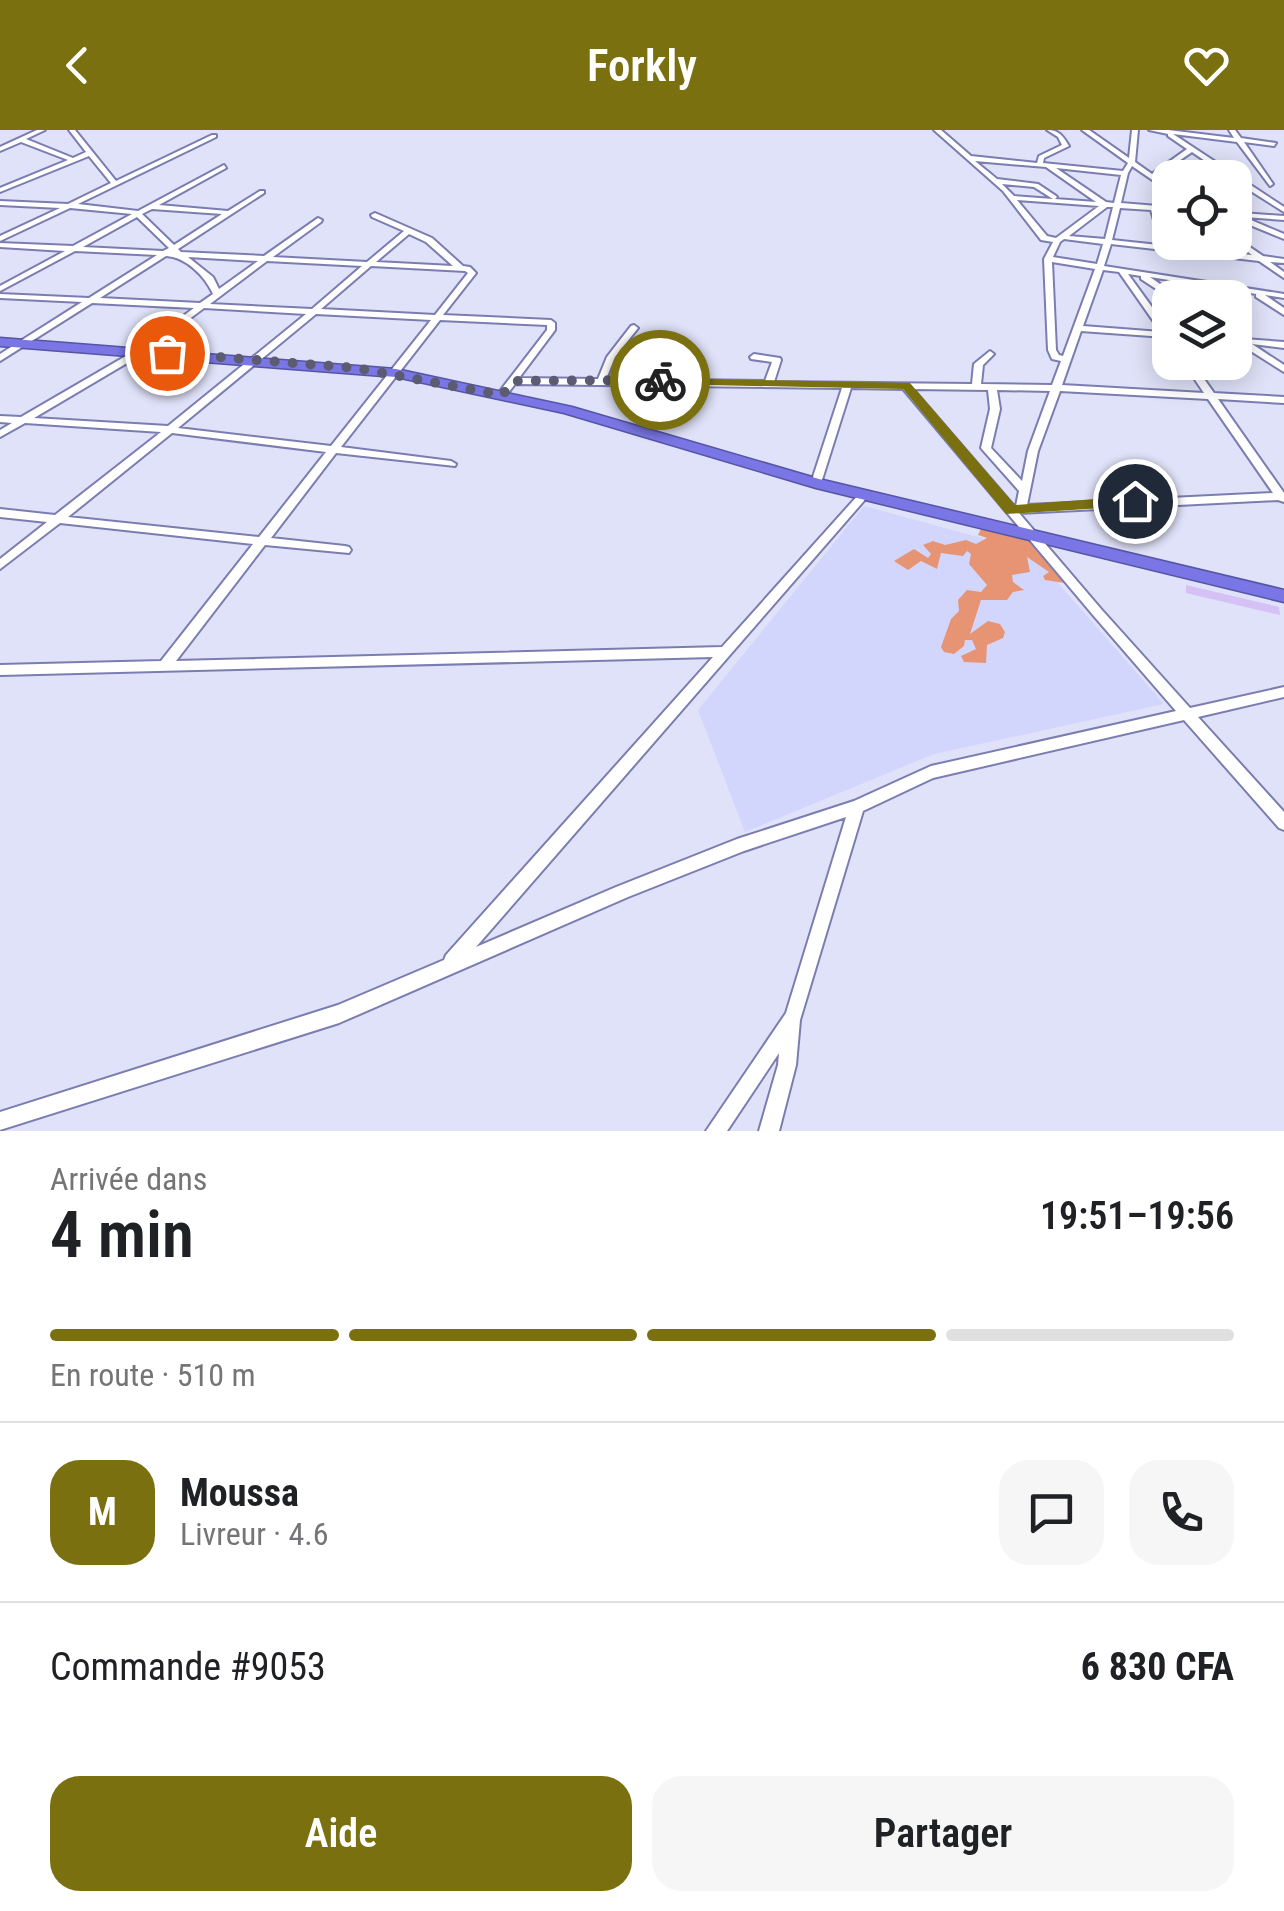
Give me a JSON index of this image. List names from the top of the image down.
{
  "page": {
    "header": "Forkly",
    "heading": ["4 min", "Arrivée dans", "19:51–19:56"],
    "panel": [
      "Moussa",
      "Livreur · 4.6",
      "Commande #9053",
      "6 830 CFA"
    ],
    "bar": "En route · 510 m",
    "round": "M",
    "buttons": ["Aide", "Partager"]
  }
}
